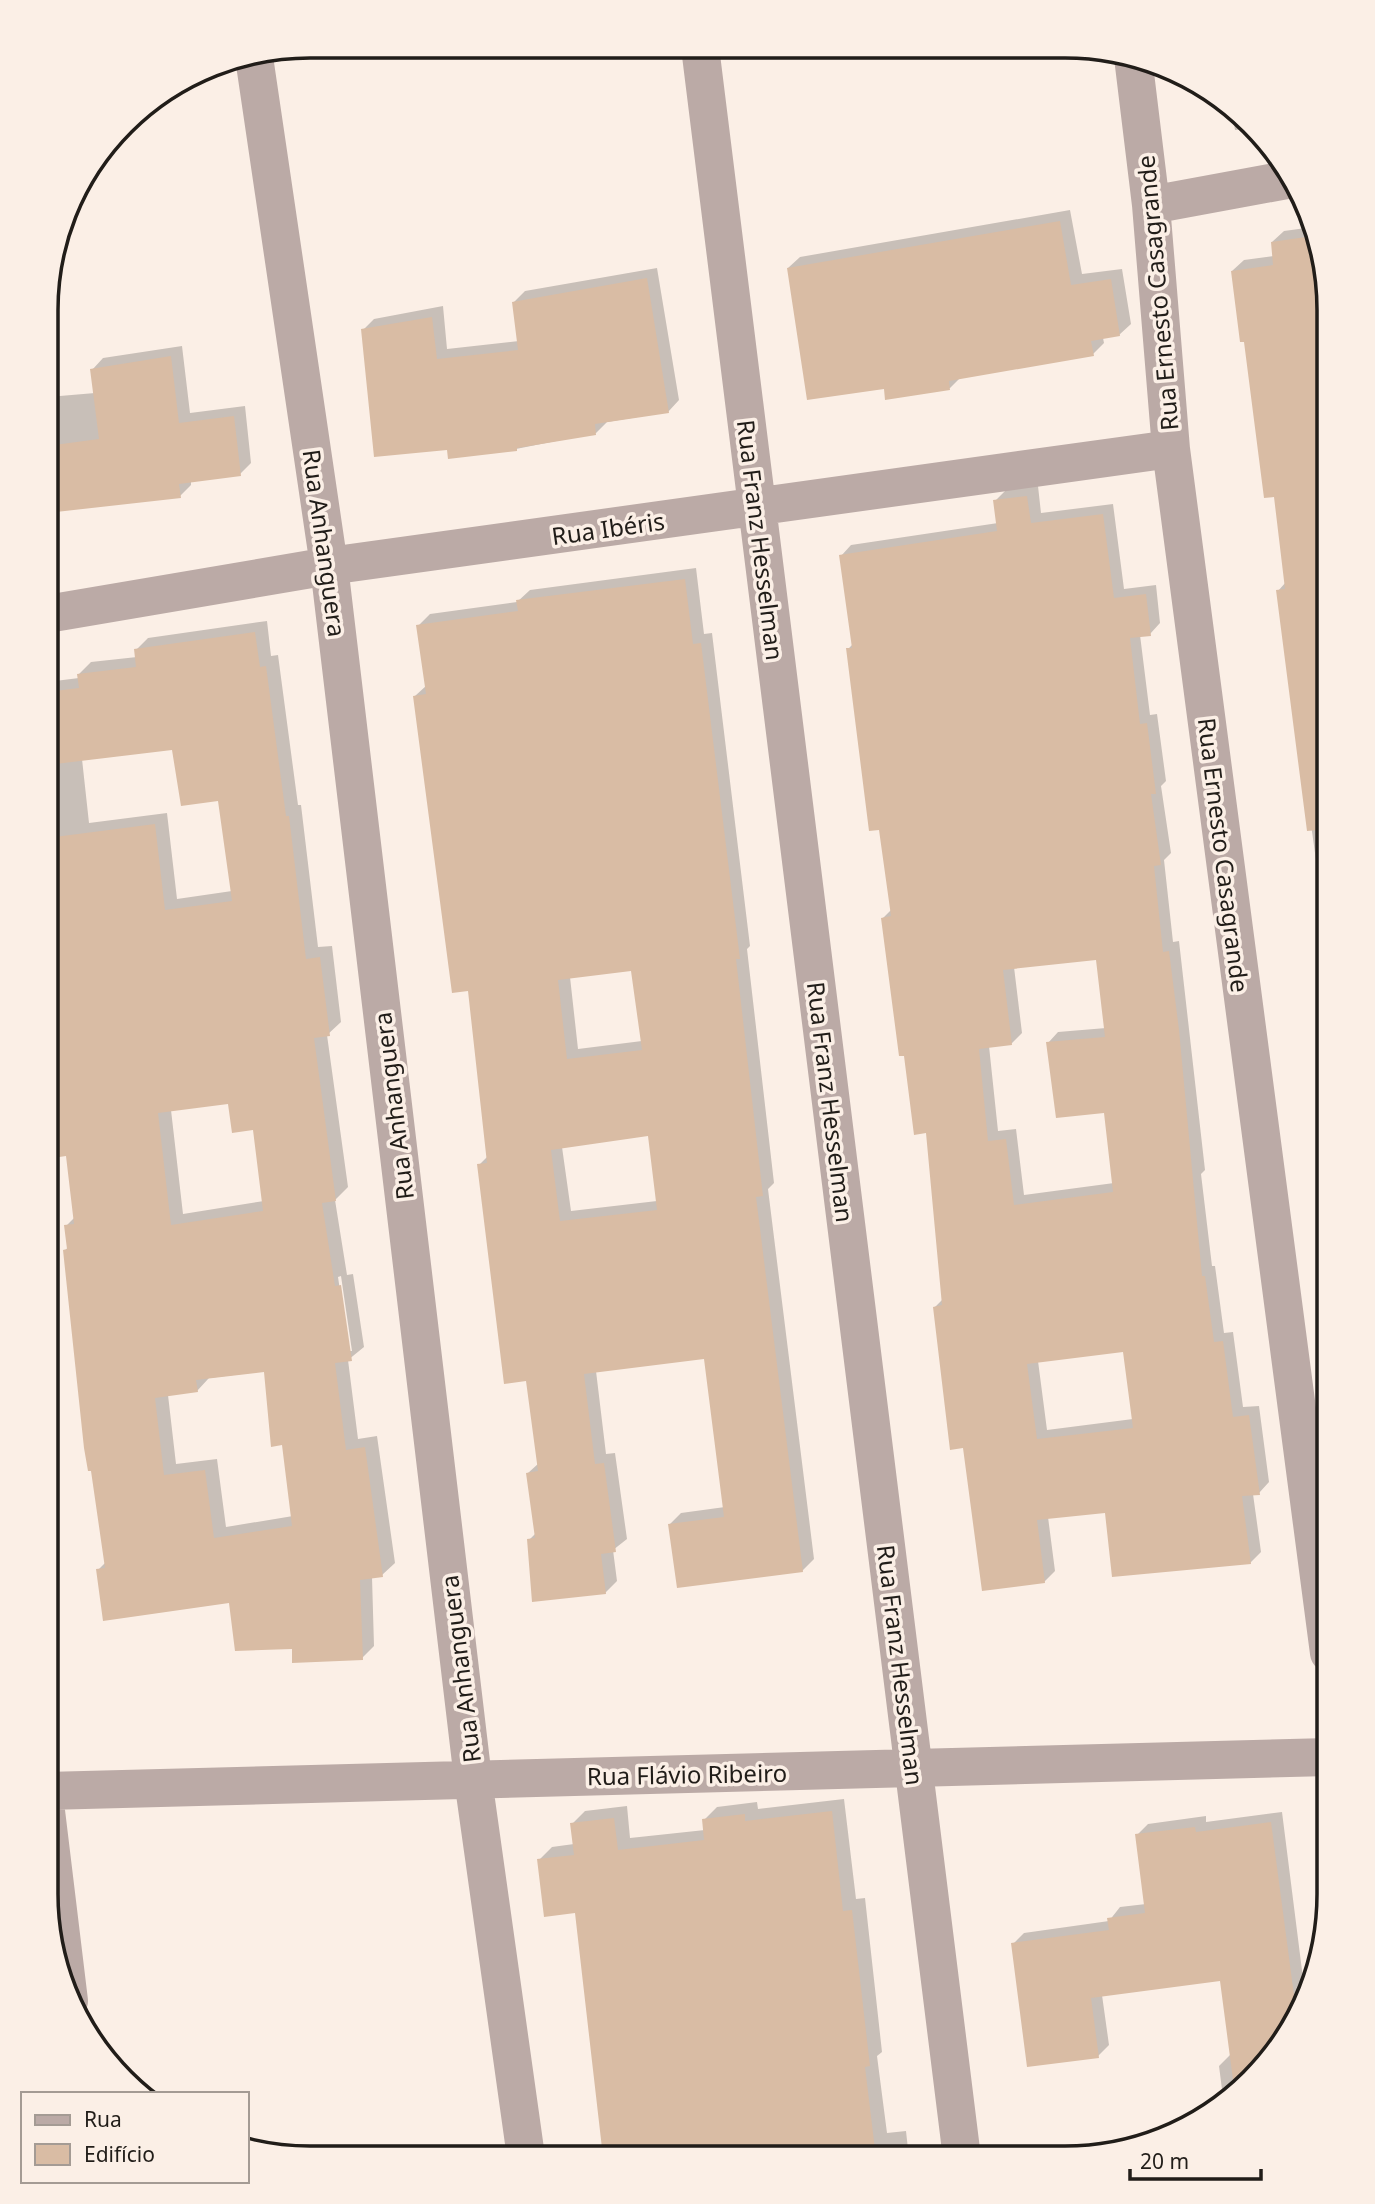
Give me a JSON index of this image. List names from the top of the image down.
{
  "streets": {
    "street": [
      "Rua Ernesto Casagrande",
      "Rua Ibéris",
      "Rua Franz Hesselman",
      "Rua Anhanguera",
      "Rua Flávio Ribeiro"
    ]
  },
  "crossings": [
    ["Rua Ernesto Casagrande", "Rua Ibéris"],
    ["Rua Ibéris", "Rua Franz Hesselman"],
    ["Rua Ibéris", "Rua Anhanguera"],
    ["Rua Franz Hesselman", "Rua Flávio Ribeiro"],
    ["Rua Anhanguera", "Rua Flávio Ribeiro"]
  ],
  "legend": ["Rua", "Edifício"],
  "scale_bar": "20 m"
}
